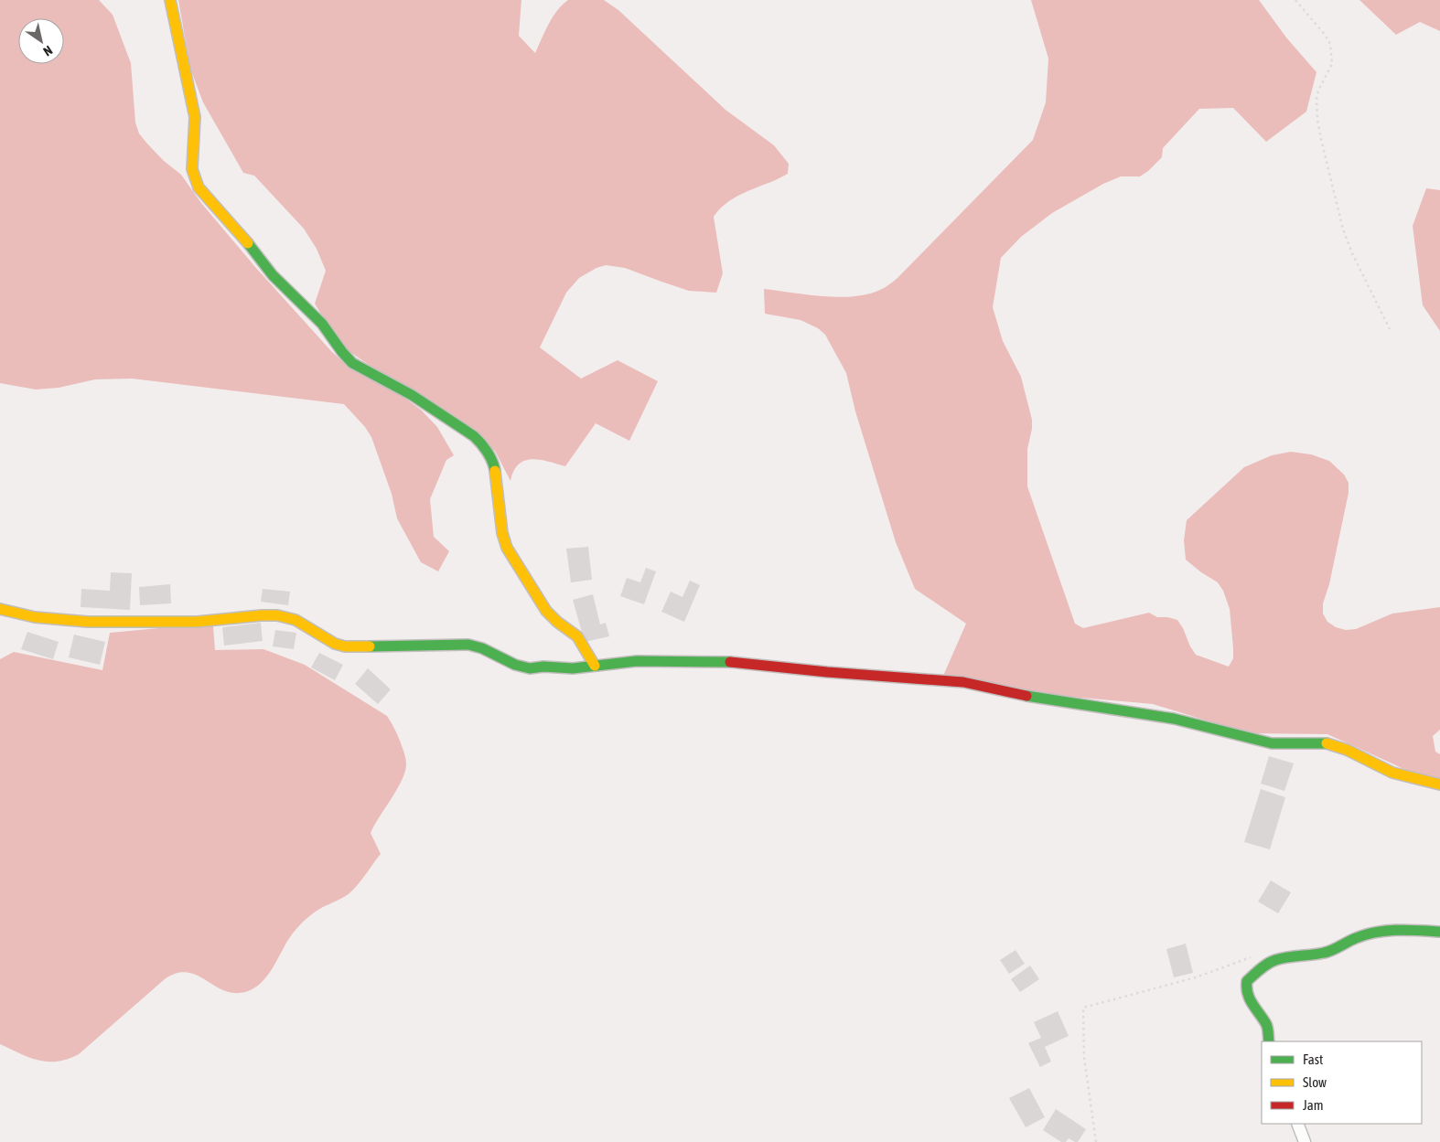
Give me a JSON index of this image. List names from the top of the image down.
{
  "legend": ["Fast", "Slow", "Jam"],
  "north": "bottom right"
}
